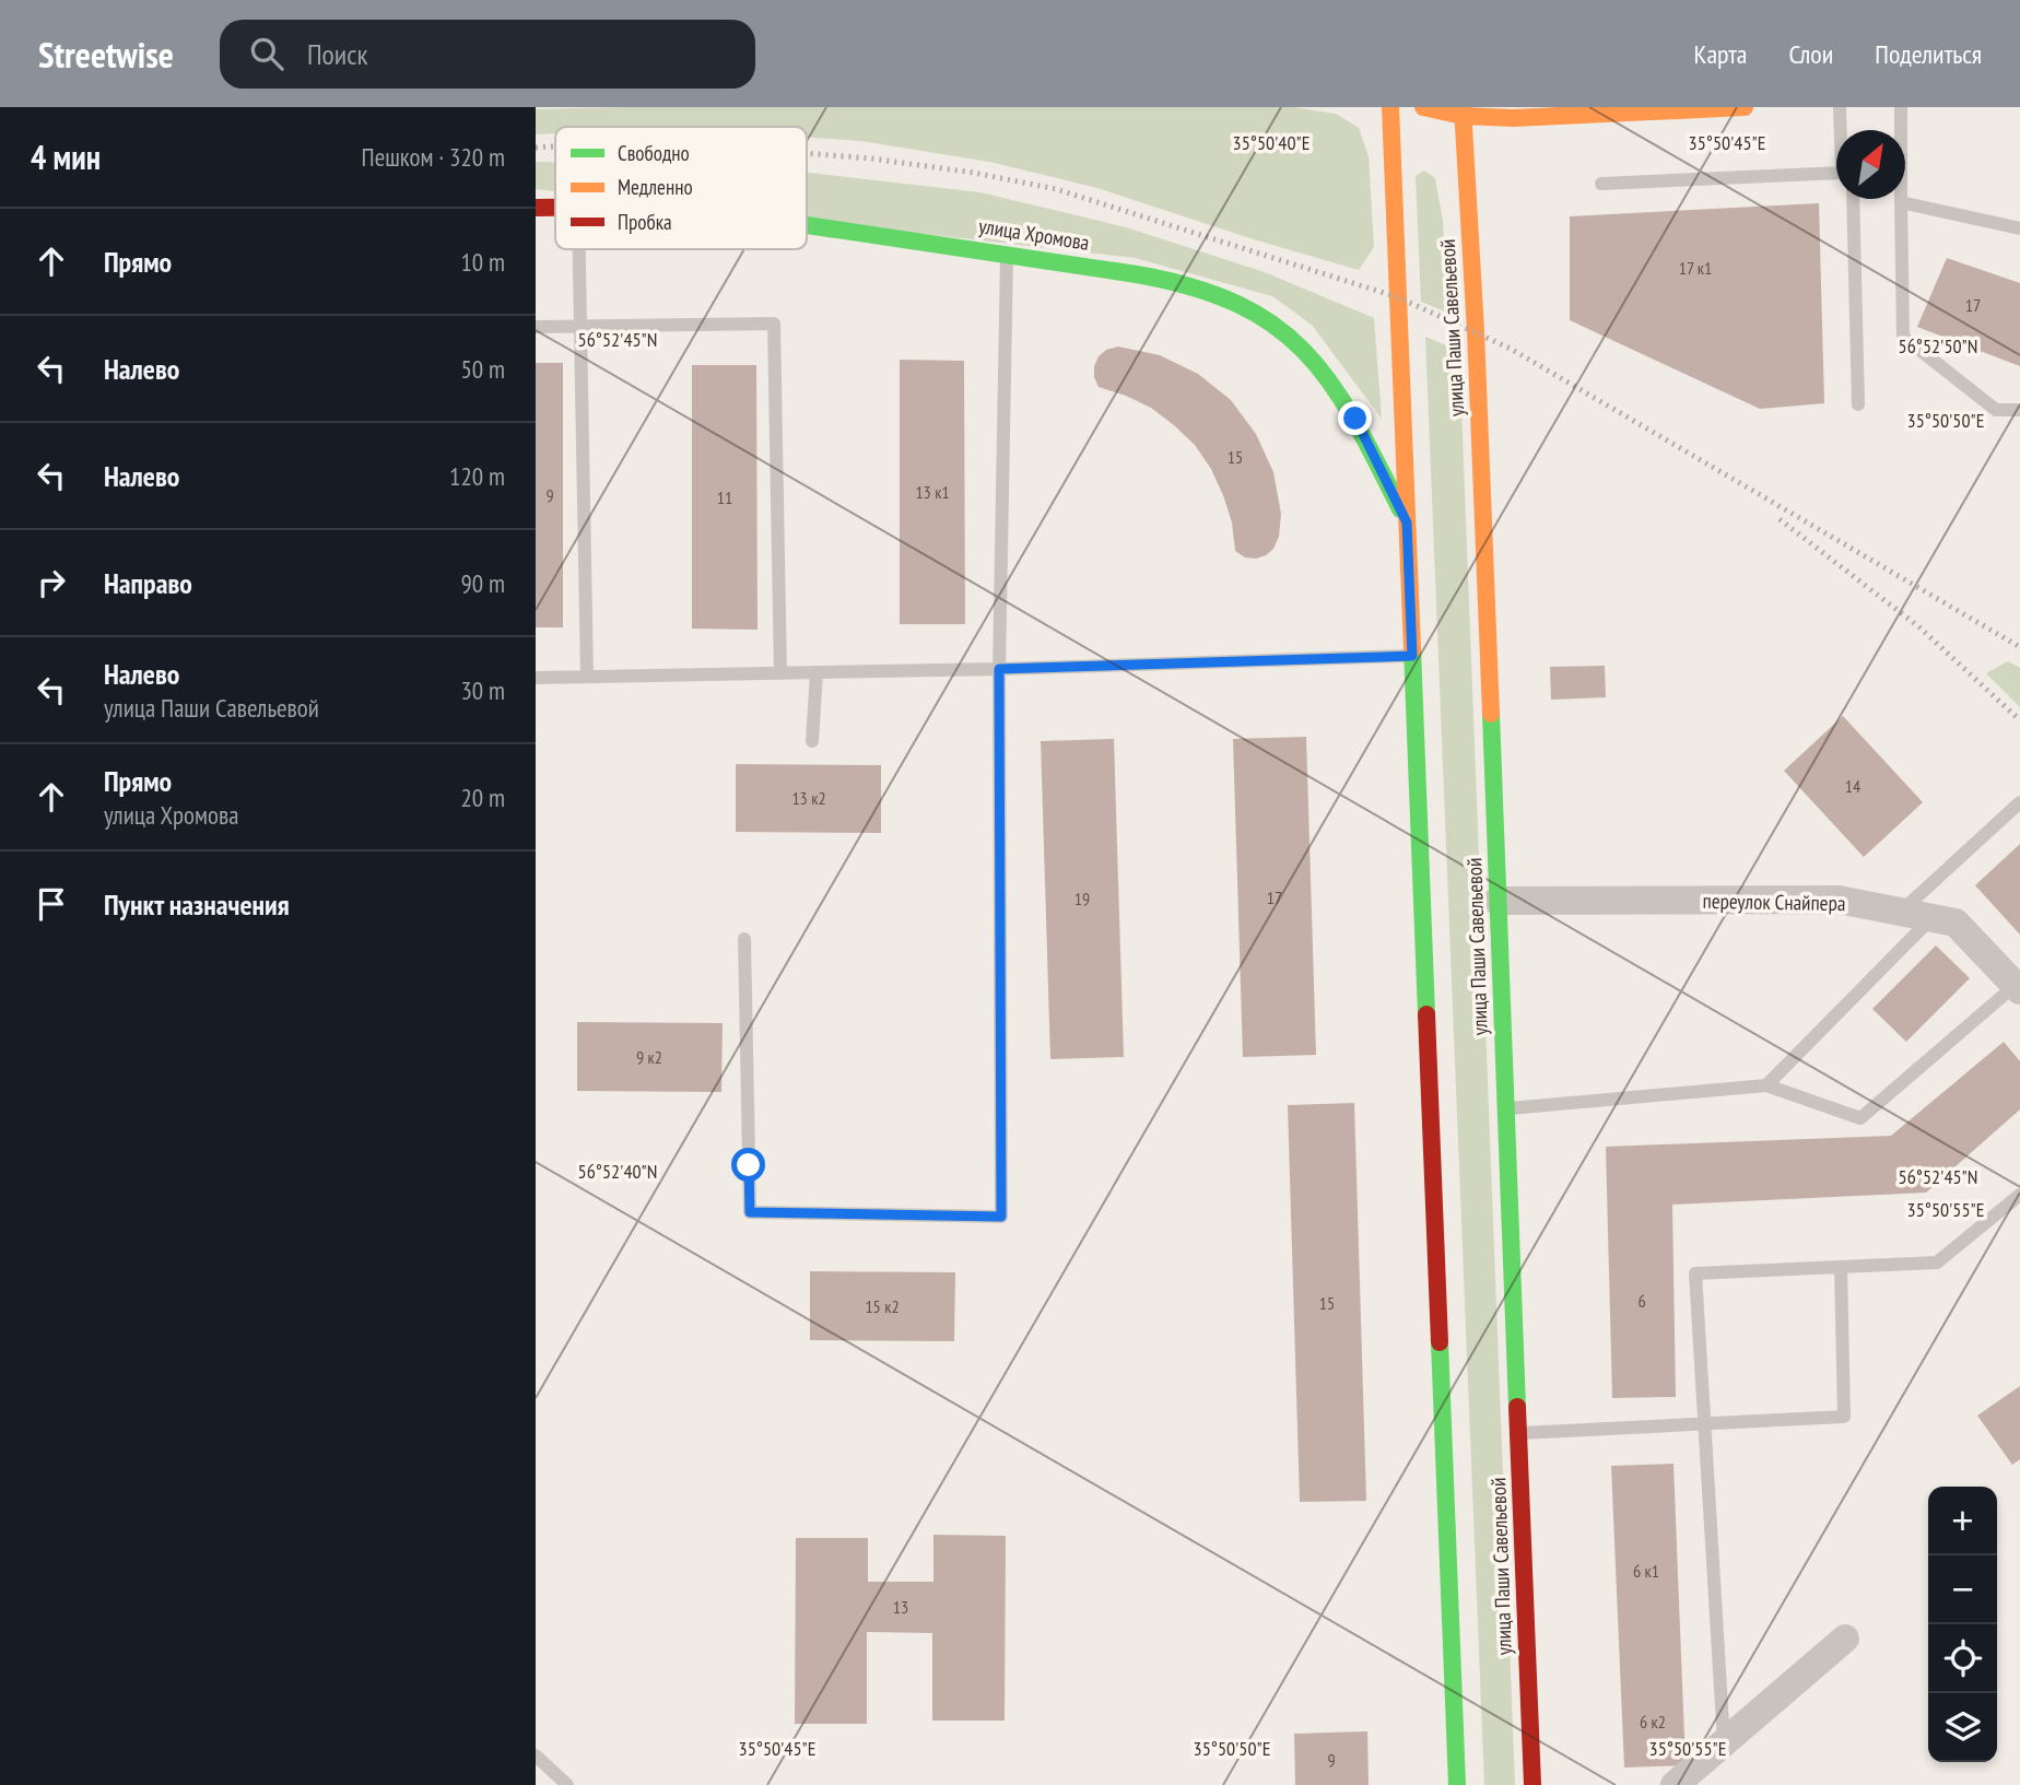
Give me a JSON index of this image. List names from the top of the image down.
{
  "streets": {
    "main road": ["улица Хромова", "улица Паши Савельевой"],
    "street": ["переулок Снайпера"]
  },
  "crossings": [
    ["улица Паши Савельевой", "переулок Снайпера"]
  ],
  "house_numbers": [
    "17 к1",
    "17",
    "15",
    "13 к1",
    "9",
    "11",
    "14",
    "13 к2",
    "17",
    "19",
    "9 к2",
    "6",
    "15",
    "15 к2",
    "6 к1",
    "13",
    "6 к2",
    "9"
  ],
  "legend": ["Свободно", "Медленно", "Пробка"],
  "north": "top right",
  "page": {
    "header": "Streetwise",
    "search": "Поиск",
    "nav": ["Карта", "Слои", "Поделиться"],
    "heading": ["4 мин", "Пешком · 320 m"],
    "list": [
      ["Прямо", "10 m"],
      ["Налево", "50 m"],
      ["Налево", "120 m"],
      ["Направо", "90 m"],
      ["Налево", "улица Паши Савельевой", "30 m"],
      ["Прямо", "улица Хромова", "20 m"],
      "Пункт назначения"
    ],
    "map_buttons": ["+", "−"]
  },
  "coordinates": [
    "35°50'45\"E",
    "35°50'40\"E",
    "56°52'45\"N",
    "56°52'50\"N",
    "35°50'50\"E",
    "56°52'40\"N",
    "35°50'55\"E"
  ]
}
